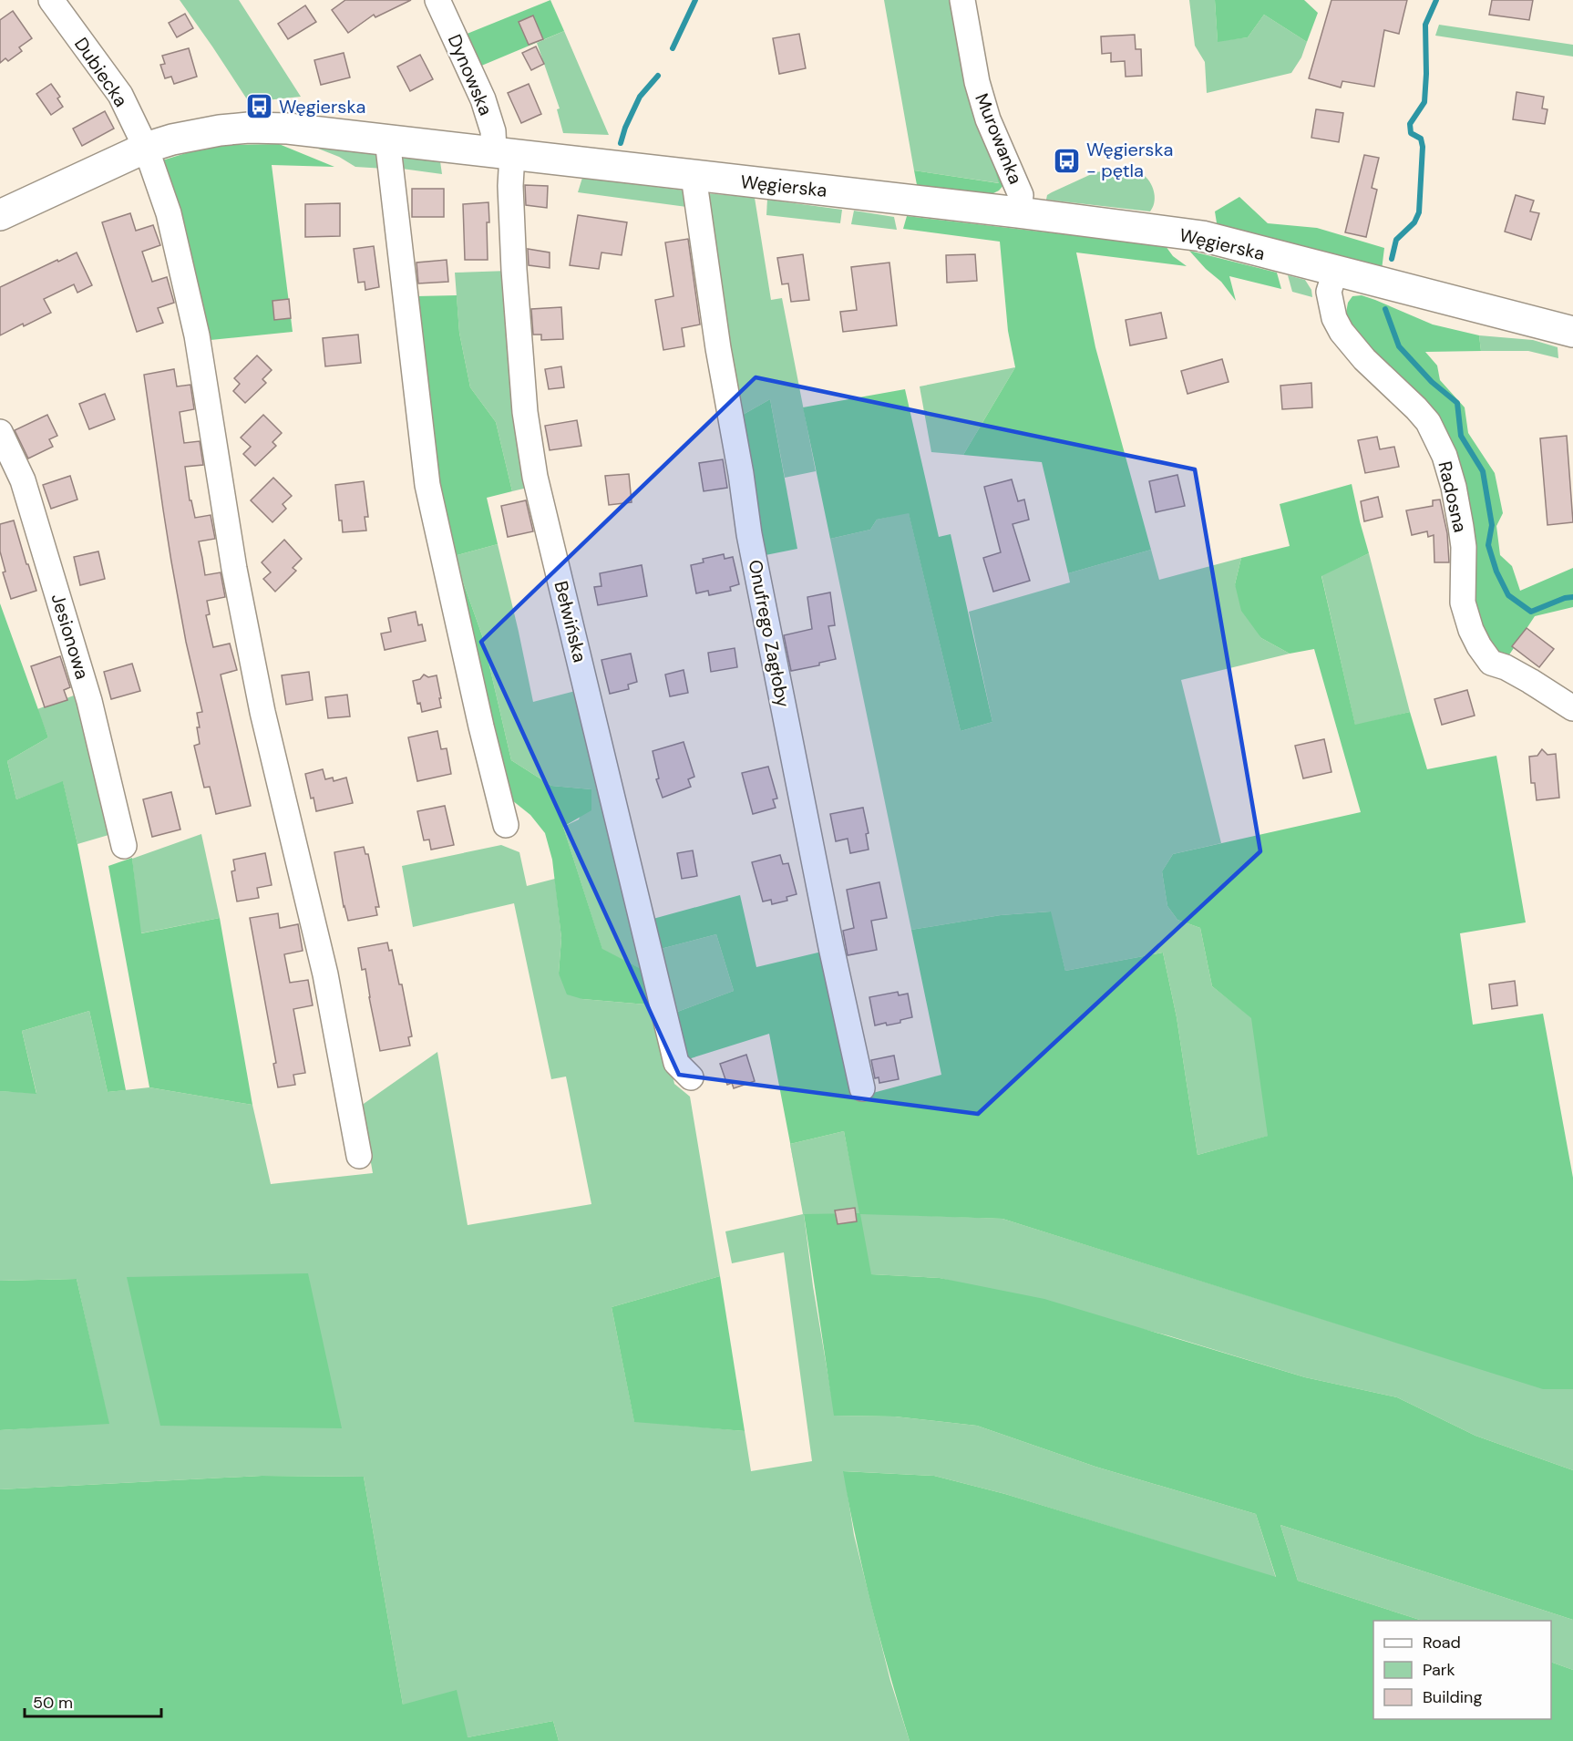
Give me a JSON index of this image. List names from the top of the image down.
{
  "streets": {
    "main road": ["Węgierska"],
    "street": [
      "Dubiecka",
      "Dynowska",
      "Murowanka",
      "Radosna",
      "Bełwińska",
      "Onufrego Zagłoby",
      "Jesionowa"
    ]
  },
  "crossings": [
    ["Dubiecka", "Węgierska"],
    ["Dynowska", "Węgierska"],
    ["Dynowska", "Bełwińska"],
    ["Murowanka", "Węgierska"],
    ["Węgierska", "Radosna"],
    ["Węgierska", "Bełwińska"],
    ["Węgierska", "Onufrego Zagłoby"]
  ],
  "places": {
    "bus stop": ["Węgierska", "Węgierska - pętla"]
  },
  "legend": ["Road", "Park", "Building"],
  "scale_bar": "50 m"
}
